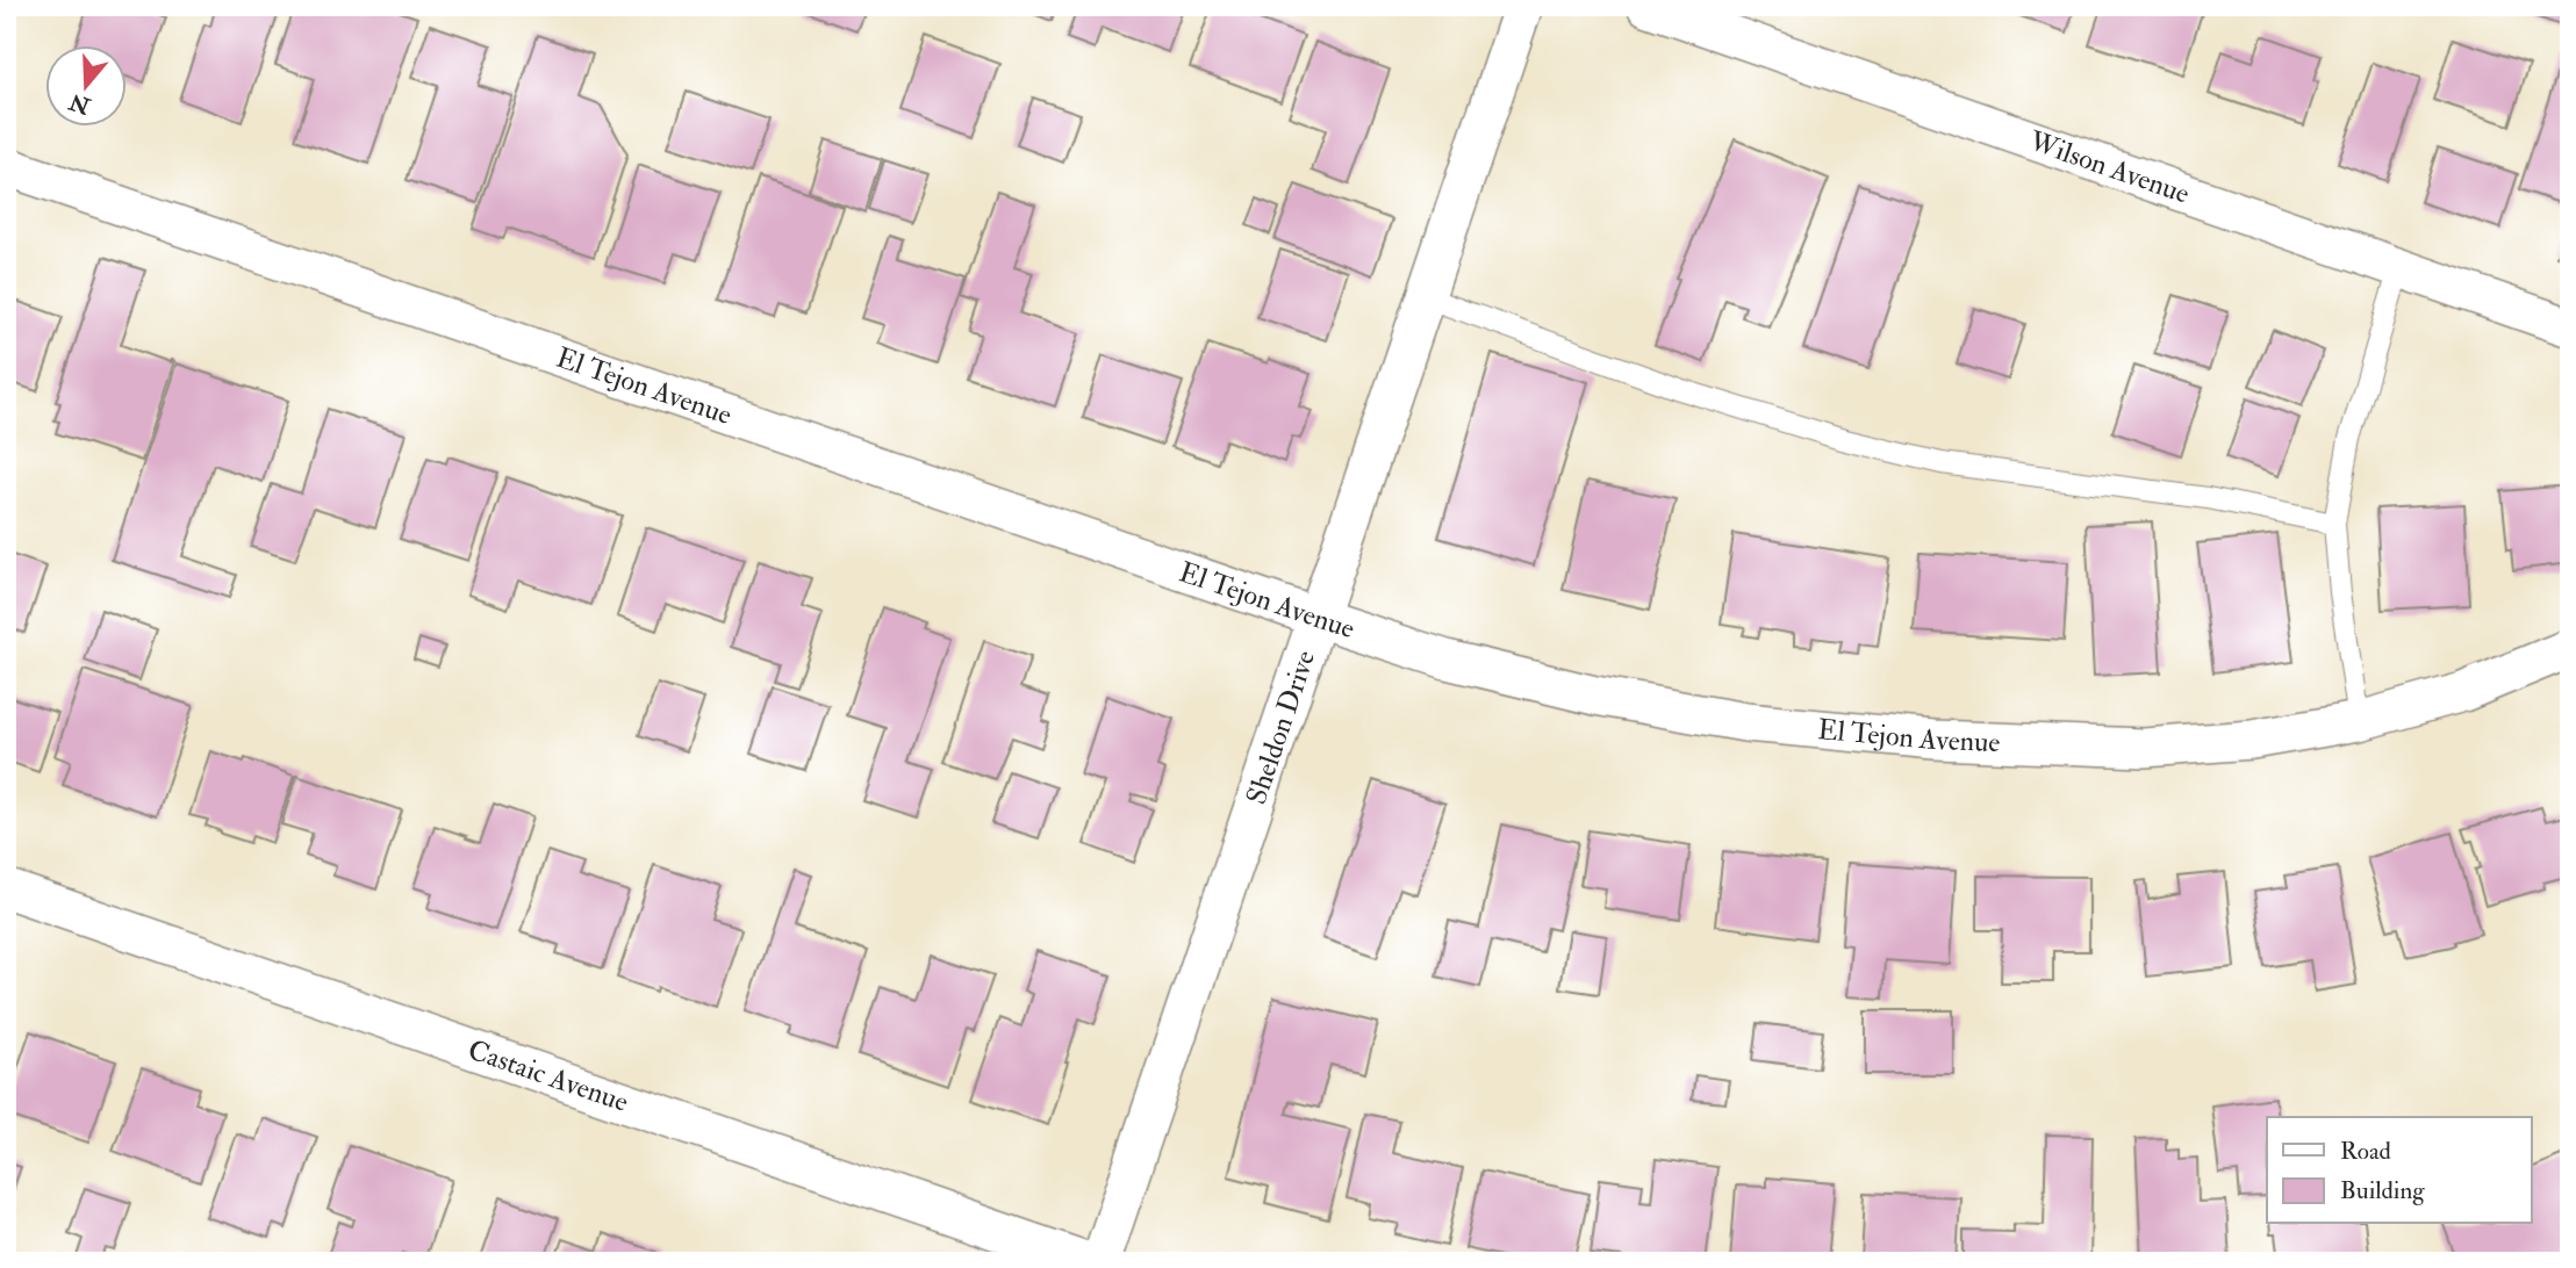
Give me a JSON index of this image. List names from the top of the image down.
{
  "streets": {
    "street": [
      "Wilson Avenue",
      "El Tejon Avenue",
      "Sheldon Drive",
      "Castaic Avenue"
    ]
  },
  "crossings": [
    ["El Tejon Avenue", "Sheldon Drive"]
  ],
  "legend": ["Road", "Building"],
  "north": "bottom"
}
